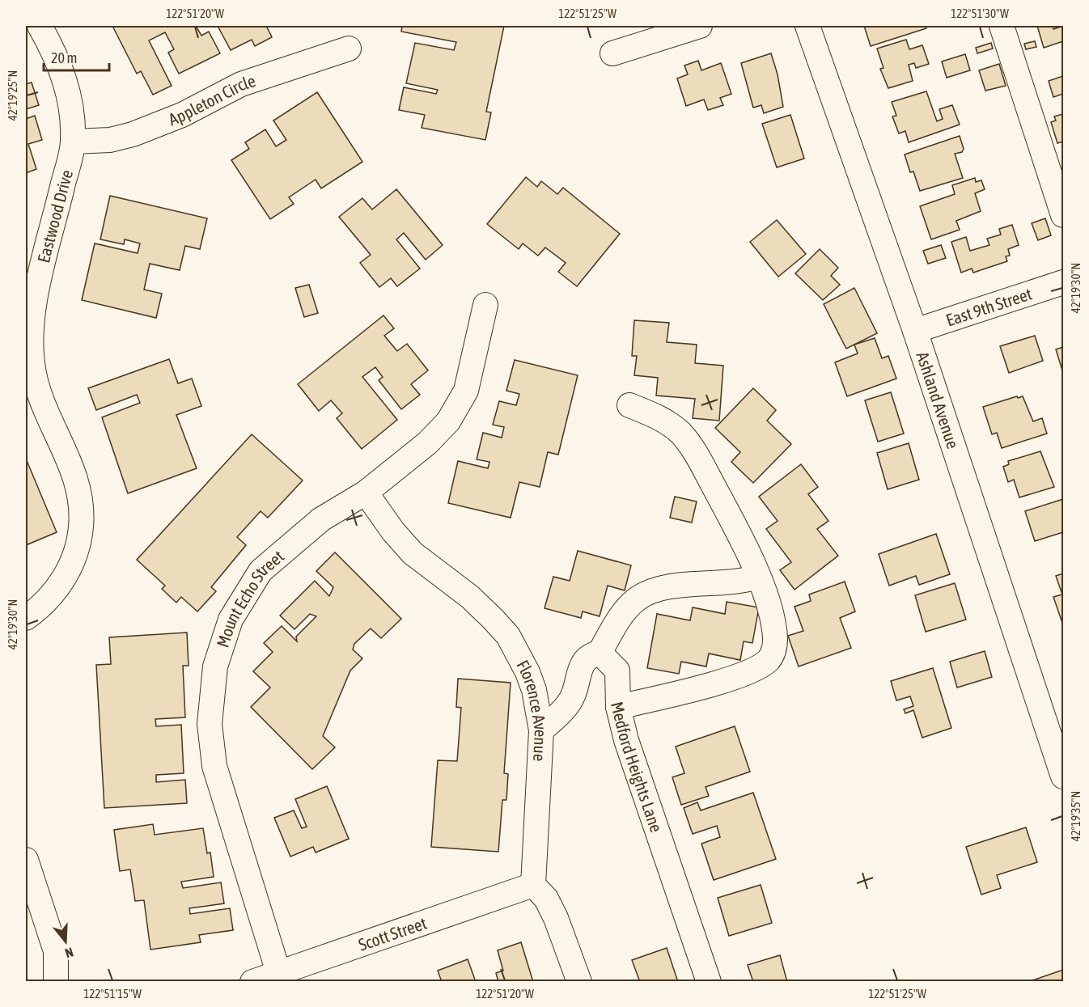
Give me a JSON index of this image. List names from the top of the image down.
{
  "streets": {
    "street": [
      "Appleton Circle",
      "Eastwood Drive",
      "East 9th Street",
      "Ashland Avenue",
      "Mount Echo Street",
      "Florence Avenue",
      "Medford Heights Lane",
      "Scott Street"
    ]
  },
  "crossings": [
    ["Appleton Circle", "Eastwood Drive"],
    ["East 9th Street", "Ashland Avenue"],
    ["Mount Echo Street", "Florence Avenue"],
    ["Mount Echo Street", "Scott Street"],
    ["Florence Avenue", "Scott Street"]
  ],
  "scale_bar": "20 m",
  "north": "bottom",
  "coordinates": [
    "122°51'20\"W",
    "122°51'25\"W",
    "122°51'30\"W",
    "42°19'25\"N",
    "42°19'30\"N",
    "42°19'35\"N",
    "122°51'15\"W"
  ]
}
